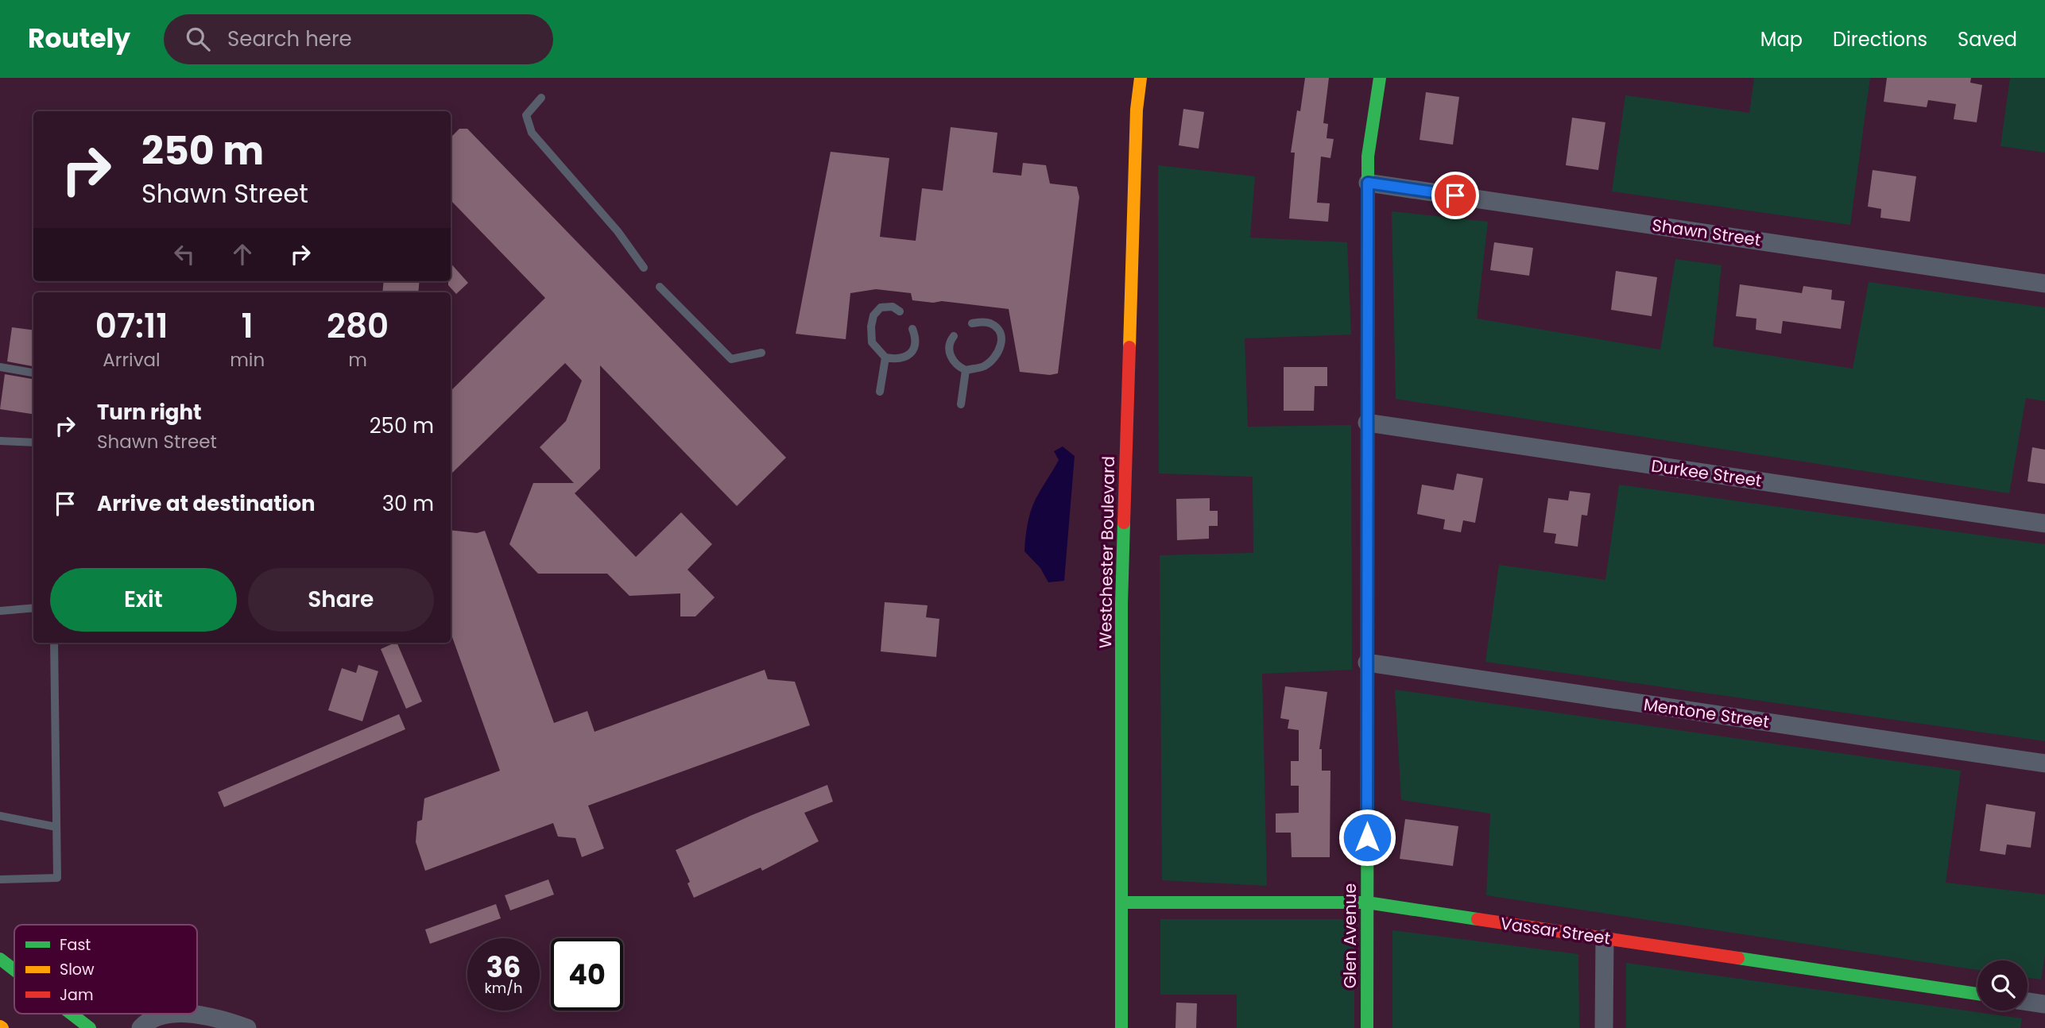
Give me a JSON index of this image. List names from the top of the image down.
{
  "streets": {
    "street": [
      "Shawn Street",
      "Durkee Street",
      "Westchester Boulevard",
      "Mentone Street",
      "Vassar Street",
      "Glen Avenue"
    ]
  },
  "crossings": [
    ["Shawn Street", "Glen Avenue"],
    ["Durkee Street", "Glen Avenue"],
    ["Westchester Boulevard", "Vassar Street"],
    ["Mentone Street", "Glen Avenue"],
    ["Vassar Street", "Glen Avenue"]
  ],
  "legend": ["Fast", "Slow", "Jam"],
  "page": {
    "header": "Routely",
    "search": "Search here",
    "nav": ["Map", "Directions", "Saved"],
    "turn": ["250 m", "Shawn Street"],
    "eta": [
      "07:11",
      "Arrival",
      "1",
      "min",
      "280",
      "m"
    ],
    "list": [
      {
        "name": "Turn right",
        "note": "Shawn Street",
        "value": "250 m"
      },
      {
        "name": "Arrive at destination",
        "value": "30 m"
      }
    ],
    "buttons": ["Exit", "Share"],
    "speed": "36 km/h",
    "limit": "40"
  }
}
